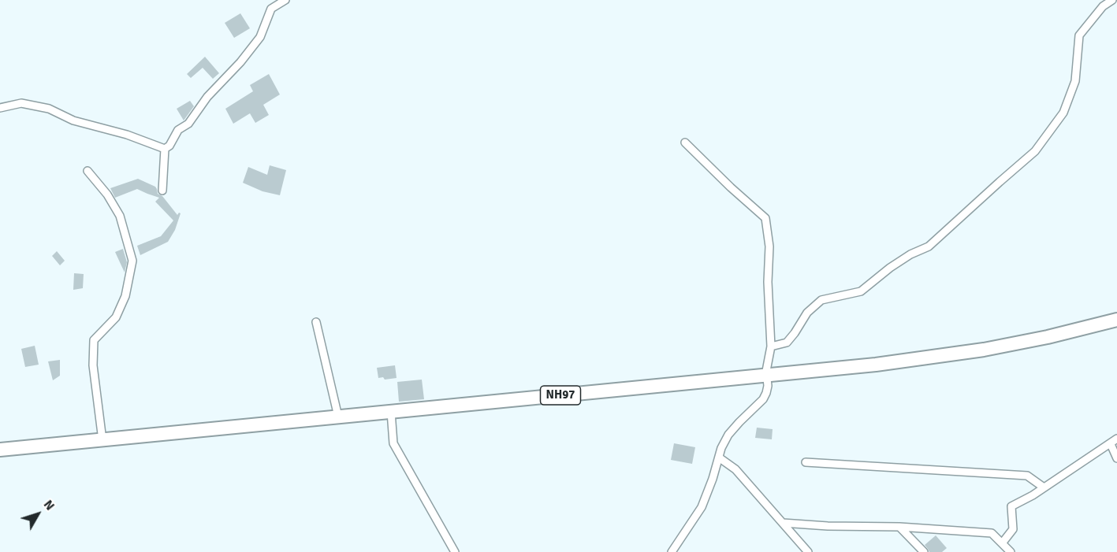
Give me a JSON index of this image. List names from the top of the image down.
{
  "streets": {
    "highway": ["NH97"]
  },
  "north": "top right"
}
